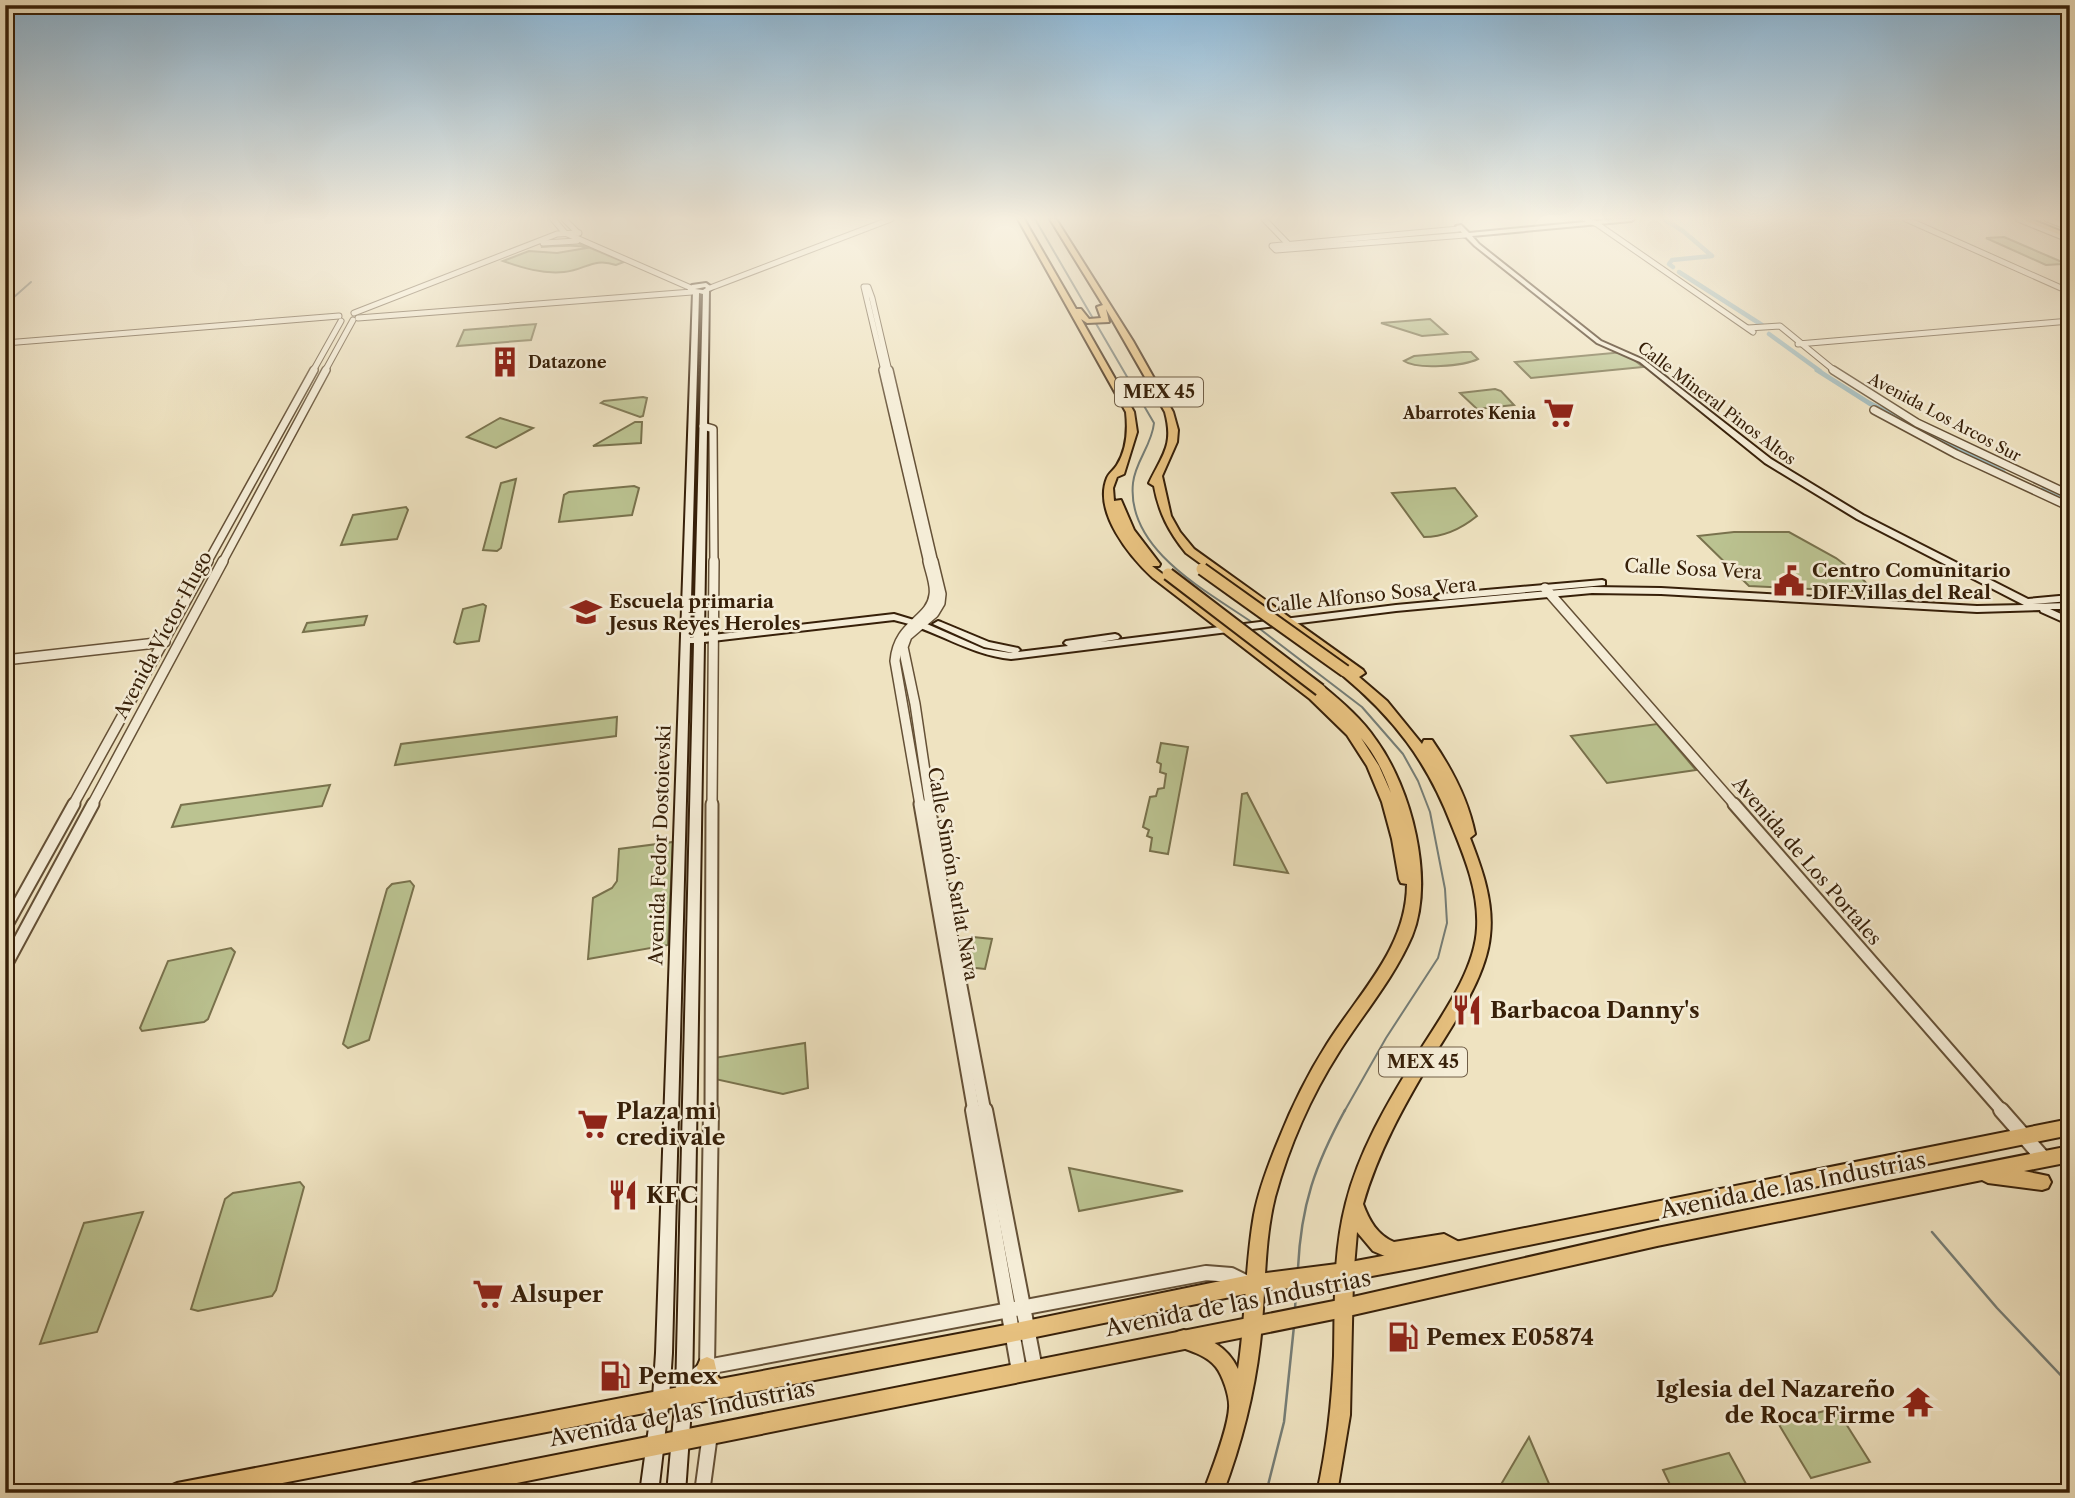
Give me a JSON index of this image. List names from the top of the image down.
{
  "streets": {
    "main road": [
      "MEX 45",
      "Calle Mineral Pinos Altos",
      "Calle Sosa Vera",
      "Calle Alfonso Sosa Vera",
      "Avenida Fedor Dostoievski",
      "Avenida de las Industrias"
    ],
    "street": [
      "Avenida Los Arcos Sur",
      "Avenida Víctor Hugo",
      "Avenida de Los Portales",
      "Calle Simón Sarlat Nava"
    ]
  },
  "crossings": [
    ["MEX 45", "Avenida de las Industrias"],
    ["Calle Mineral Pinos Altos", "Calle Sosa Vera"],
    ["Calle Mineral Pinos Altos", "Calle Alfonso Sosa Vera"],
    ["Calle Sosa Vera", "Calle Alfonso Sosa Vera"],
    ["Calle Sosa Vera", "Avenida de Los Portales"],
    ["Calle Alfonso Sosa Vera", "Avenida Fedor Dostoievski"],
    ["Calle Alfonso Sosa Vera", "Avenida de Los Portales"],
    ["Calle Alfonso Sosa Vera", "Calle Simón Sarlat Nava"],
    ["Avenida Fedor Dostoievski", "Avenida de las Industrias"],
    ["Avenida de Los Portales", "Avenida de las Industrias"],
    ["Calle Simón Sarlat Nava", "Avenida de las Industrias"]
  ],
  "places": {
    "building": ["Datazone"],
    "supermarket": ["Abarrotes Kenia", "Plaza mi credivale", "Alsuper"],
    "public building": ["Centro Comunitario DIF Villas del Real"],
    "school or university": ["Escuela primaria Jesus Reyes Heroles"],
    "restaurant": ["Barbacoa Danny's", "KFC"],
    "fuel station": ["Pemex E05874", "Pemex"],
    "temple": ["Iglesia del Nazareño de Roca Firme"]
  }
}
